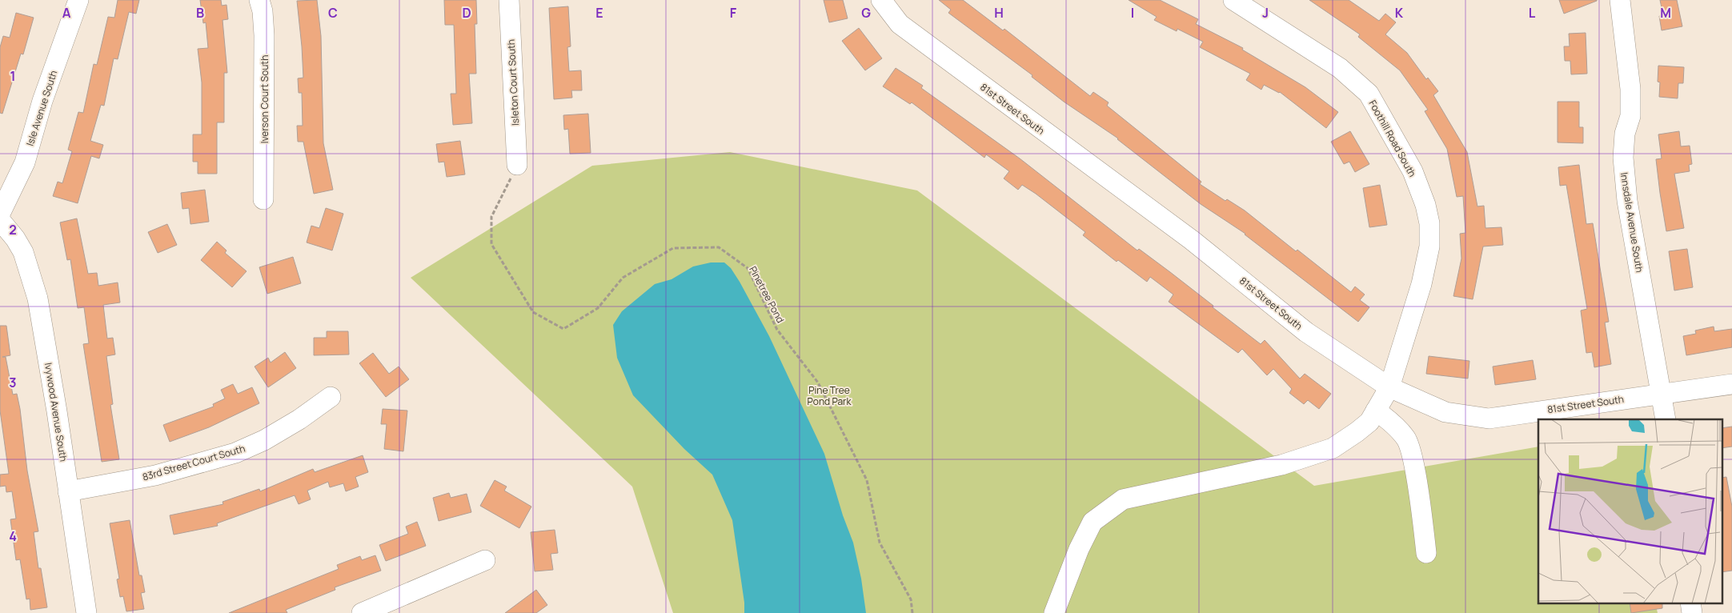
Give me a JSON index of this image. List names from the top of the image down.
{
  "streets": {
    "street": [
      "Isleton Court South",
      "Iverson Court South",
      "Isle Avenue South",
      "81st Street South",
      "Foothill Road South",
      "Innsdale Avenue South",
      "Ivywood Avenue South",
      "83rd Street Court South"
    ],
    "path": ["Pinetree Pond"]
  },
  "crossings": [
    ["Isleton Court South", "Pinetree Pond"],
    ["81st Street South", "Foothill Road South"],
    ["81st Street South", "Innsdale Avenue South"],
    ["Ivywood Avenue South", "83rd Street Court South"]
  ],
  "parks": ["Pine Tree Pond Park"],
  "grid": {
    "columns": [
      "A",
      "B",
      "C",
      "D",
      "E",
      "F",
      "G",
      "H",
      "I",
      "J",
      "K",
      "L",
      "M"
    ],
    "rows": [
      "1",
      "2",
      "3",
      "4"
    ]
  }
}
